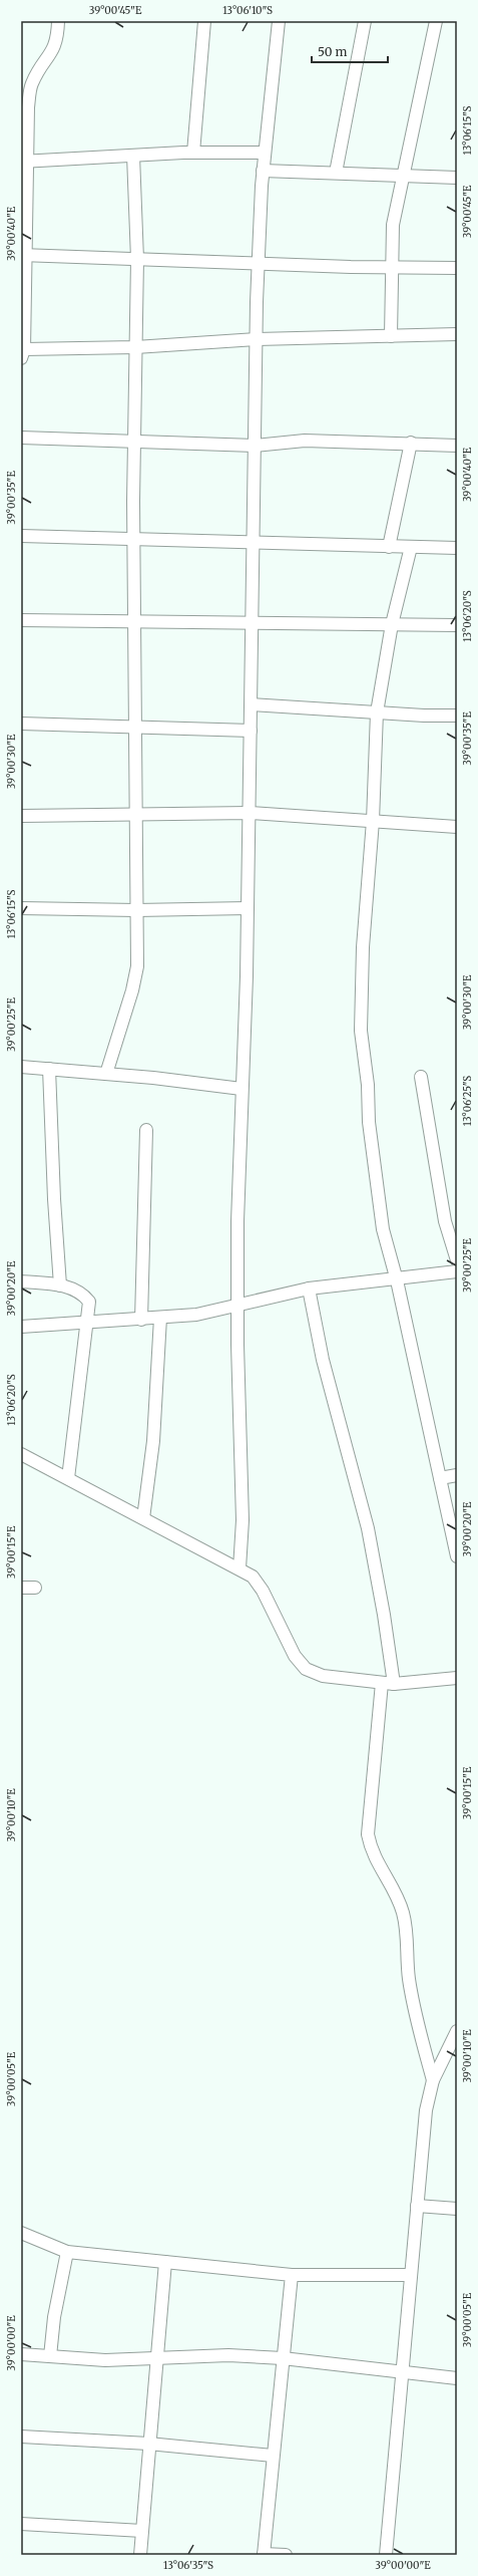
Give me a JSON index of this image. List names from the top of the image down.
{
  "scale_bar": "50 m",
  "coordinates": [
    "39°00'45\"E",
    "13°06'10\"S",
    "13°06'15\"S",
    "39°00'40\"E",
    "39°00'35\"E",
    "13°06'20\"S",
    "39°00'30\"E",
    "39°00'25\"E",
    "13°06'25\"S",
    "39°00'20\"E",
    "39°00'15\"E",
    "39°00'10\"E",
    "39°00'05\"E",
    "39°00'00\"E",
    "13°06'35\"S"
  ]
}
